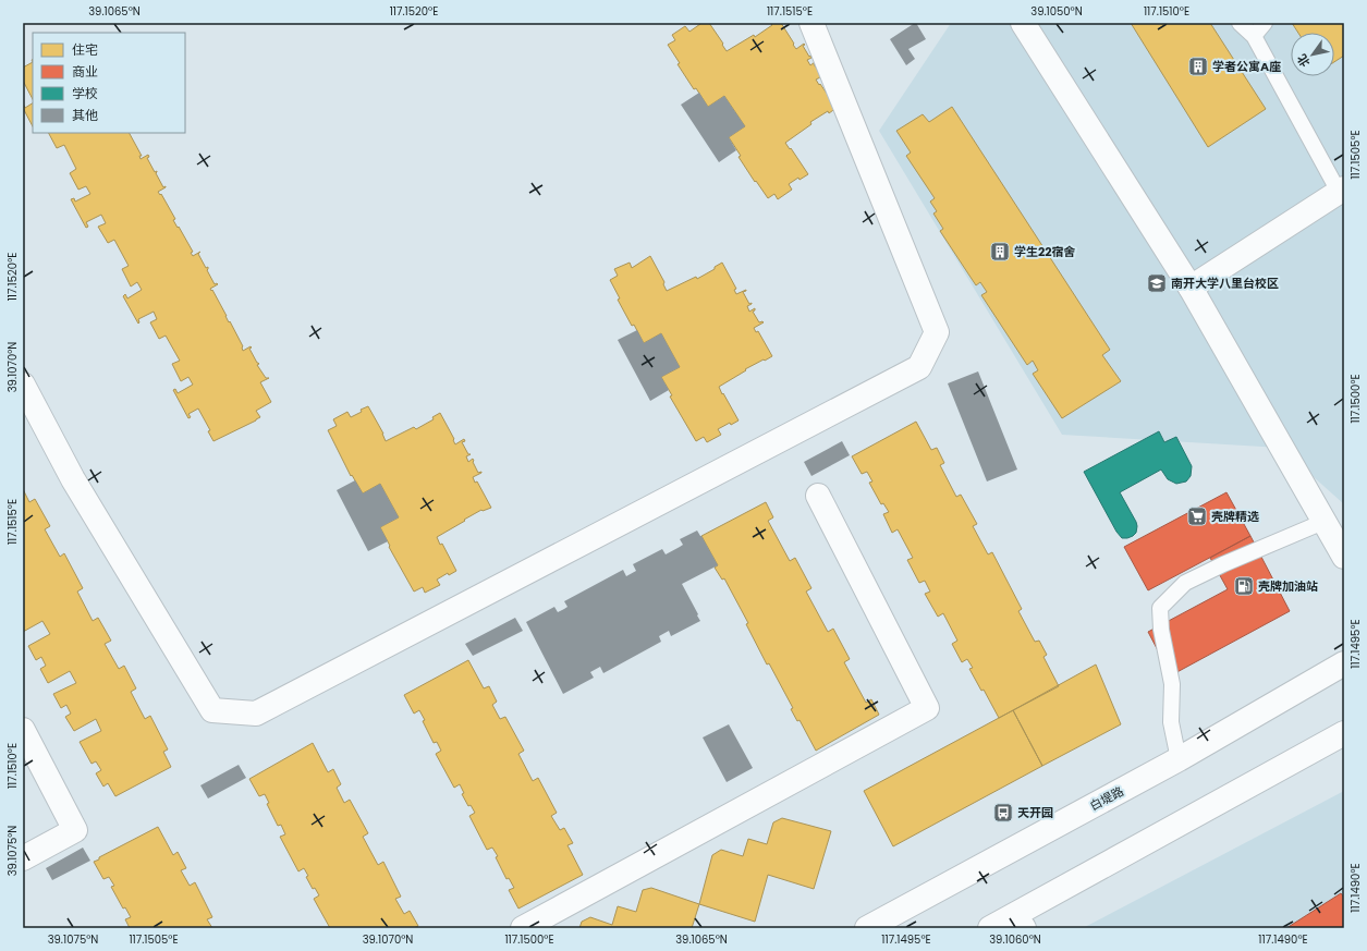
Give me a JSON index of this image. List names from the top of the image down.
{
  "streets": {
    "street": ["白堤路"]
  },
  "places": {
    "building": ["学者公寓A座", "学生22宿舍"],
    "school or university": ["南开大学八里台校区"],
    "supermarket": ["壳牌精选"],
    "fuel station": ["壳牌加油站"],
    "bus stop": ["天开园"]
  },
  "legend": [
    "住宅",
    "商业",
    "学校",
    "其他"
  ],
  "north": "bottom left",
  "coordinates": [
    "39.1065°N",
    "117.1520°E",
    "117.1515°E",
    "39.1050°N",
    "117.1510°E",
    "117.1505°E",
    "39.1070°N",
    "117.1500°E",
    "117.1495°E",
    "39.1075°N",
    "117.1490°E",
    "39.1060°N"
  ]
}
